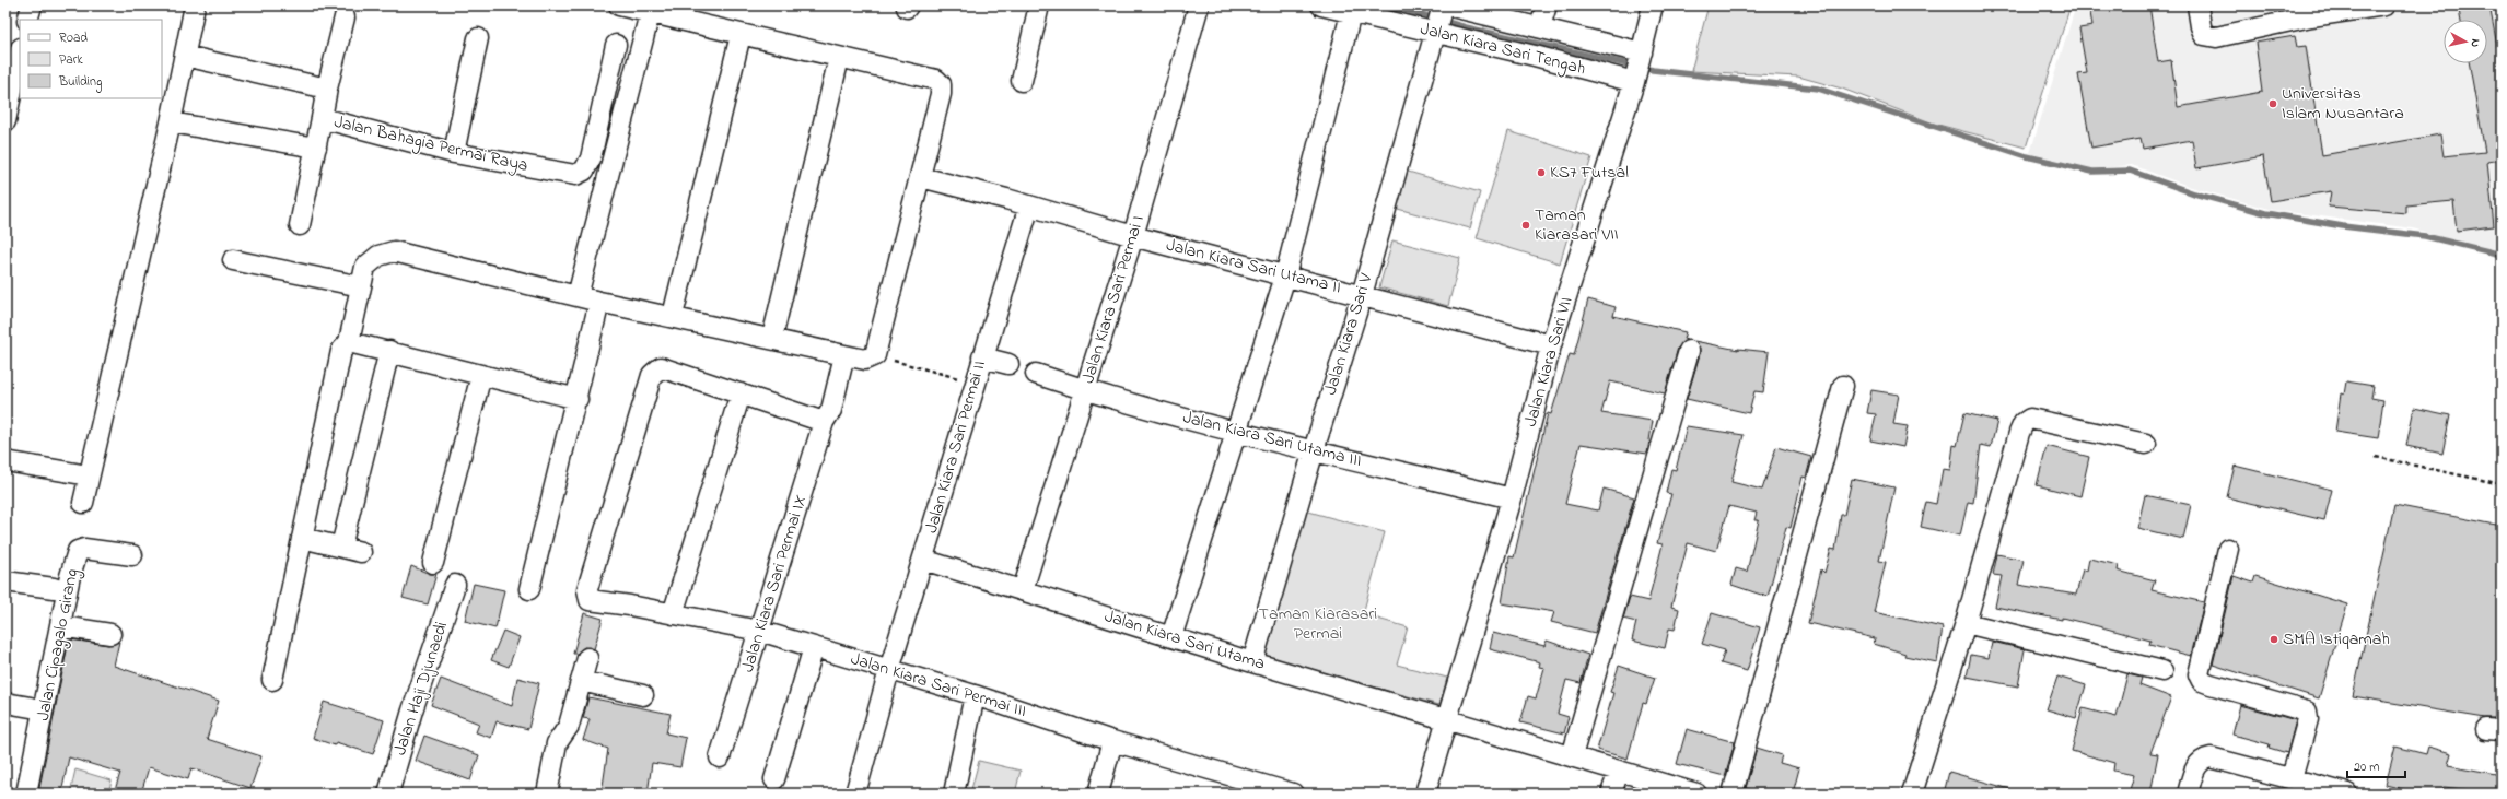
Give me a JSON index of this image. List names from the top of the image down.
{
  "streets": {
    "street": [
      "Jalan Kiara Sari Tengah",
      "Jalan Bahagia Permai Raya",
      "Jalan Kiara Sari Utama II",
      "Jalan Kiara Sari Permai I",
      "Jalan Kiara Sari V",
      "Jalan Kiara Sari VII",
      "Jalan Kiara Sari Utama III",
      "Jalan Kiara Sari Permai II",
      "Jalan Kiara Sari Permai IX",
      "Jalan Kiara Sari Utama",
      "Jalan Cipagalo Girang",
      "Jalan Kiara Sari Permai III",
      "Jalan Haji Djunaedi"
    ]
  },
  "crossings": [
    ["Jalan Kiara Sari Tengah", "Jalan Kiara Sari V"],
    ["Jalan Kiara Sari Tengah", "Jalan Kiara Sari VII"],
    ["Jalan Kiara Sari Utama II", "Jalan Kiara Sari Permai I"],
    ["Jalan Kiara Sari Utama II", "Jalan Kiara Sari V"],
    ["Jalan Kiara Sari Utama II", "Jalan Kiara Sari VII"],
    ["Jalan Kiara Sari Permai I", "Jalan Kiara Sari Utama III"],
    ["Jalan Kiara Sari Permai I", "Jalan Kiara Sari Utama"],
    ["Jalan Kiara Sari V", "Jalan Kiara Sari Utama III"],
    ["Jalan Kiara Sari V", "Jalan Kiara Sari Utama"],
    ["Jalan Kiara Sari VII", "Jalan Kiara Sari Utama III"],
    ["Jalan Kiara Sari VII", "Jalan Kiara Sari Utama"],
    ["Jalan Kiara Sari Permai II", "Jalan Kiara Sari Utama"],
    ["Jalan Kiara Sari Permai II", "Jalan Kiara Sari Permai III"],
    ["Jalan Kiara Sari Permai IX", "Jalan Kiara Sari Permai III"]
  ],
  "parks": ["Taman Kiarasari Permai"],
  "places": [
    "Universitas Islam Nusantara",
    "KS7 Futsal",
    "Taman Kiarasari VII",
    "SMA Istiqamah"
  ],
  "legend": ["Road", "Park", "Building"],
  "scale_bar": "20 m",
  "north": "right"
}
